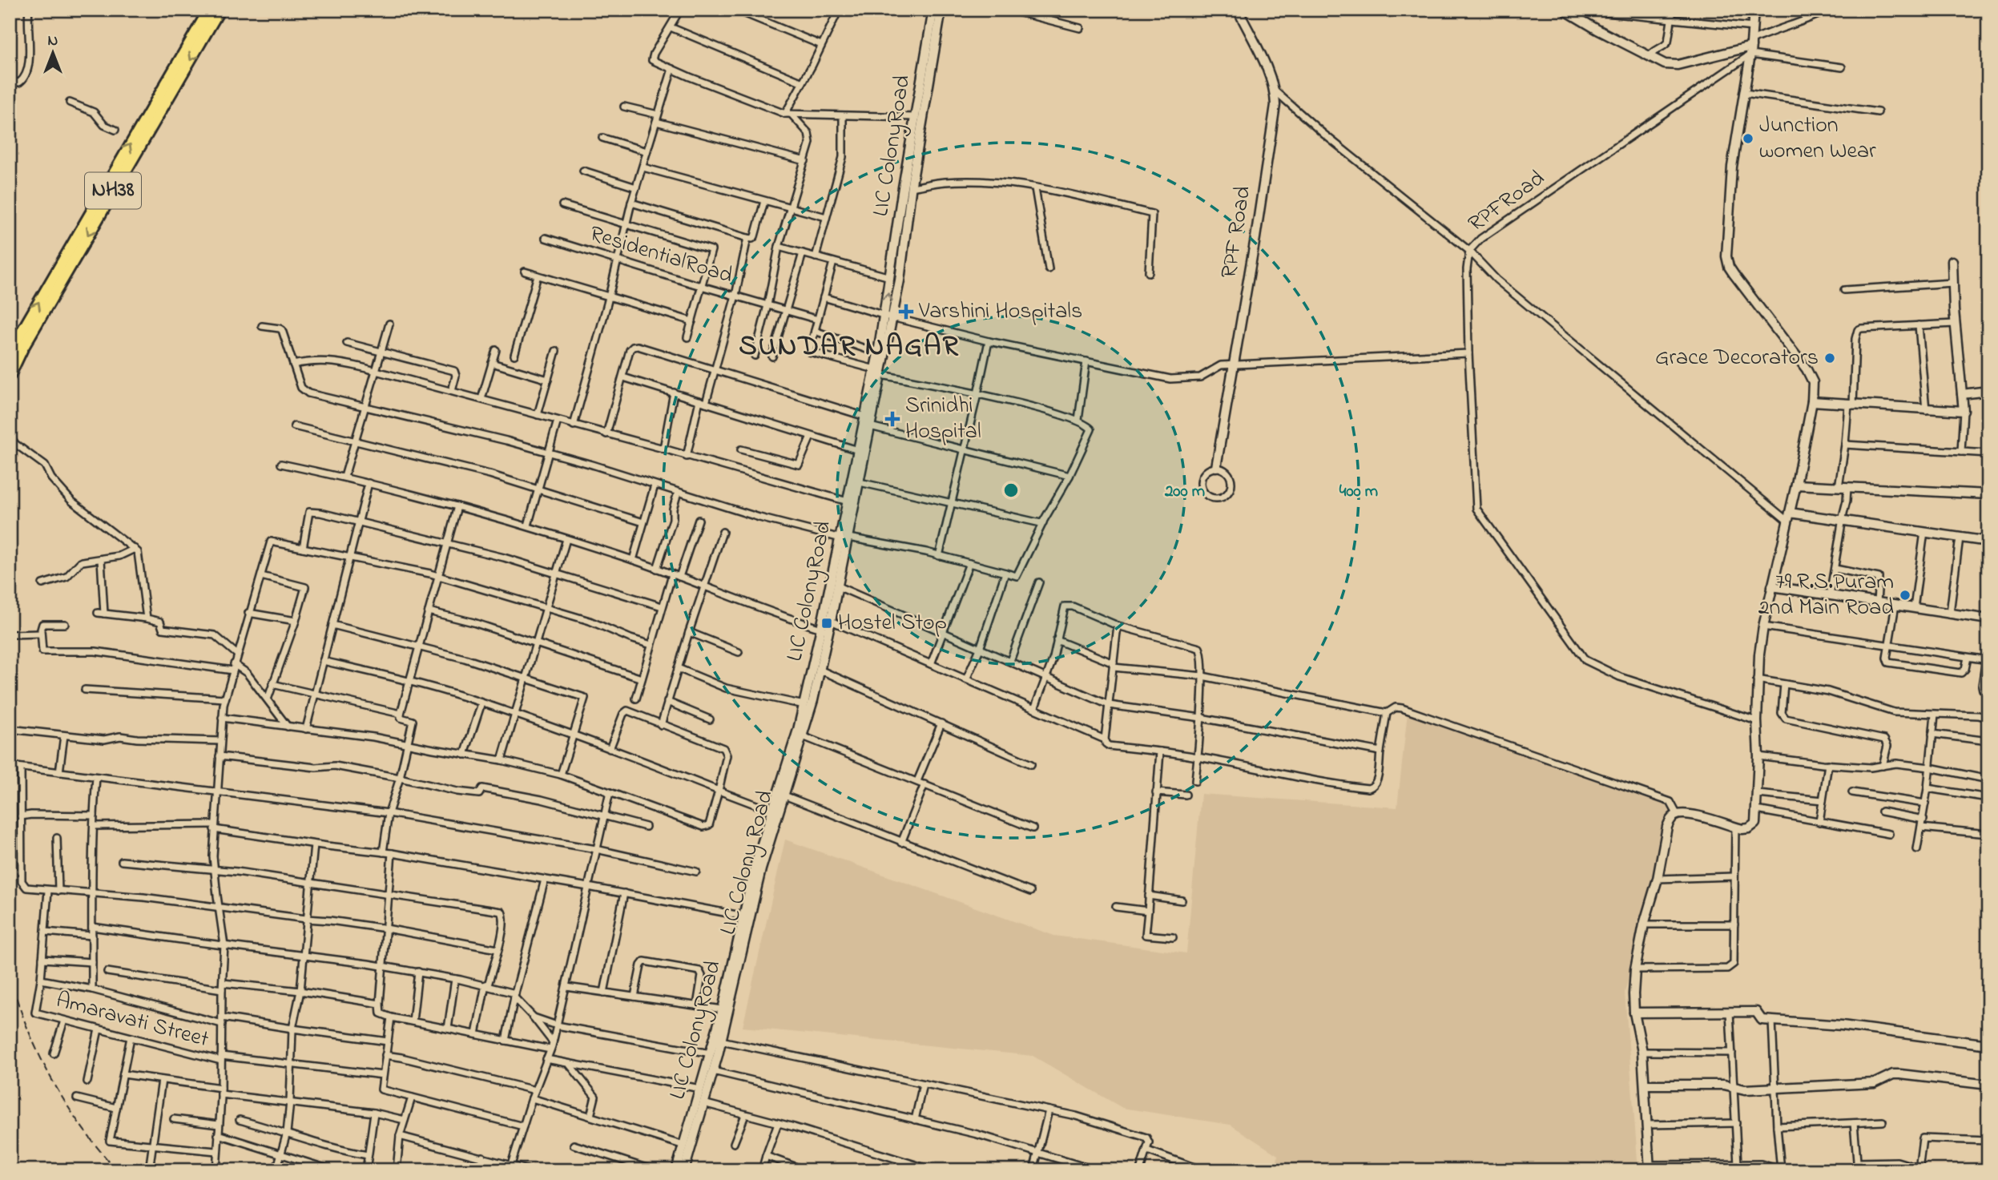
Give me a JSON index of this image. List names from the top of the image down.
{
  "streets": {
    "highway": ["NH38"],
    "main road": ["LIC ColonyRoad", "RPF Road", "LIC Colony Road"],
    "street": ["RPFRoad", "ResidentialRoad", "Amaravati Street"]
  },
  "crossings": [
    ["LIC ColonyRoad", "LIC Colony Road"]
  ],
  "districts": ["SUNDAR NAGAR"],
  "places": {
    "other": ["Junction women Wear", "Grace Decorators", "79 R.S.Puram 2nd Main Road"],
    "health": ["Varshini Hospitals", "Srinidhi Hospital"],
    "transit": ["Hostel Stop"]
  },
  "north": "top",
  "rings": ["200 m", "400 m"]
}
